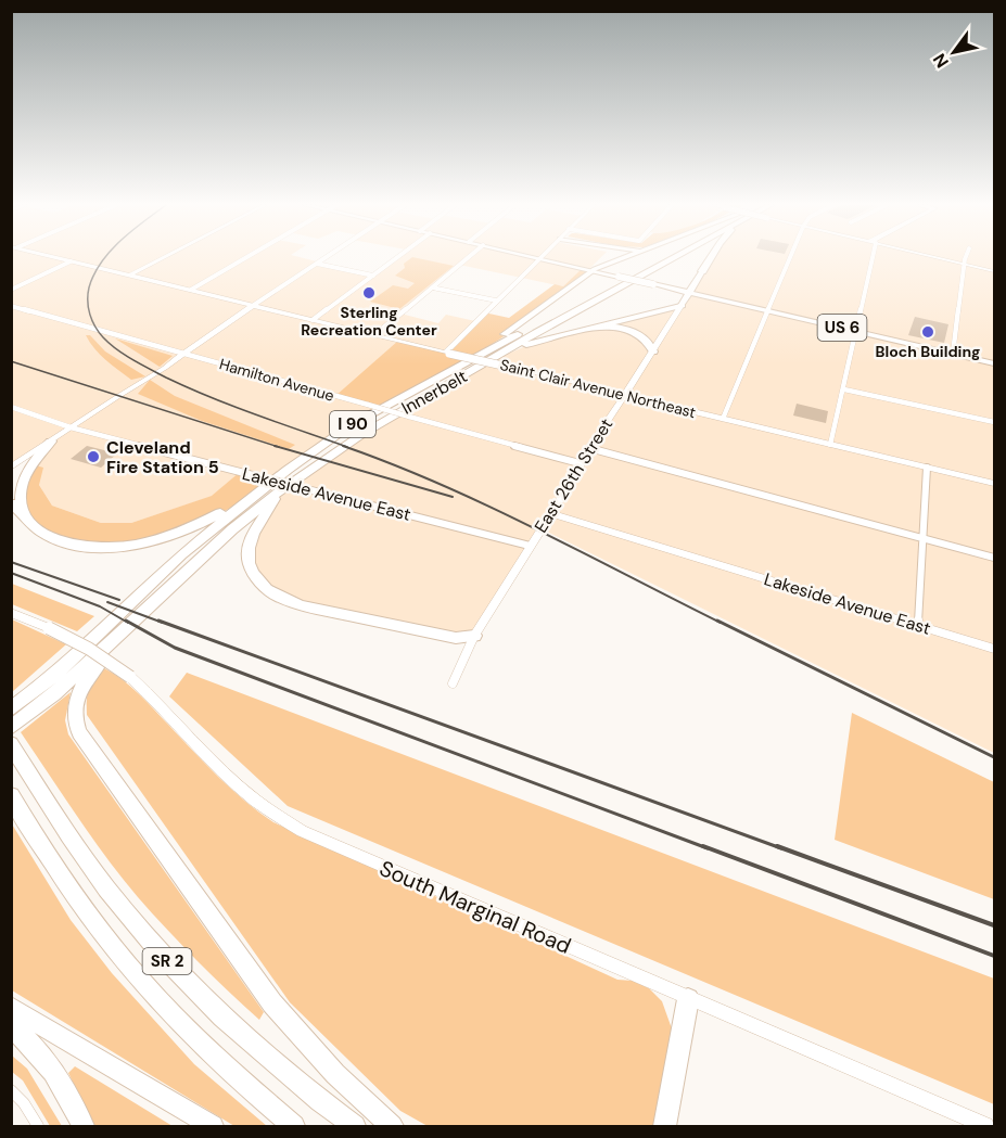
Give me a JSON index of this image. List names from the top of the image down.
{
  "streets": {
    "highway": ["Innerbelt", "I 90", "SR 2"],
    "main road": ["US 6", "East 26th Street"],
    "street": [
      "Hamilton Avenue",
      "Saint Clair Avenue Northeast",
      "Lakeside Avenue East",
      "South Marginal Road"
    ]
  },
  "crossings": [
    ["US 6", "East 26th Street"],
    ["Hamilton Avenue", "East 26th Street"],
    ["Saint Clair Avenue Northeast", "East 26th Street"],
    ["East 26th Street", "Lakeside Avenue East"]
  ],
  "places": ["Sterling Recreation Center", "Bloch Building", "Cleveland Fire Station 5"],
  "north": "bottom left"
}
